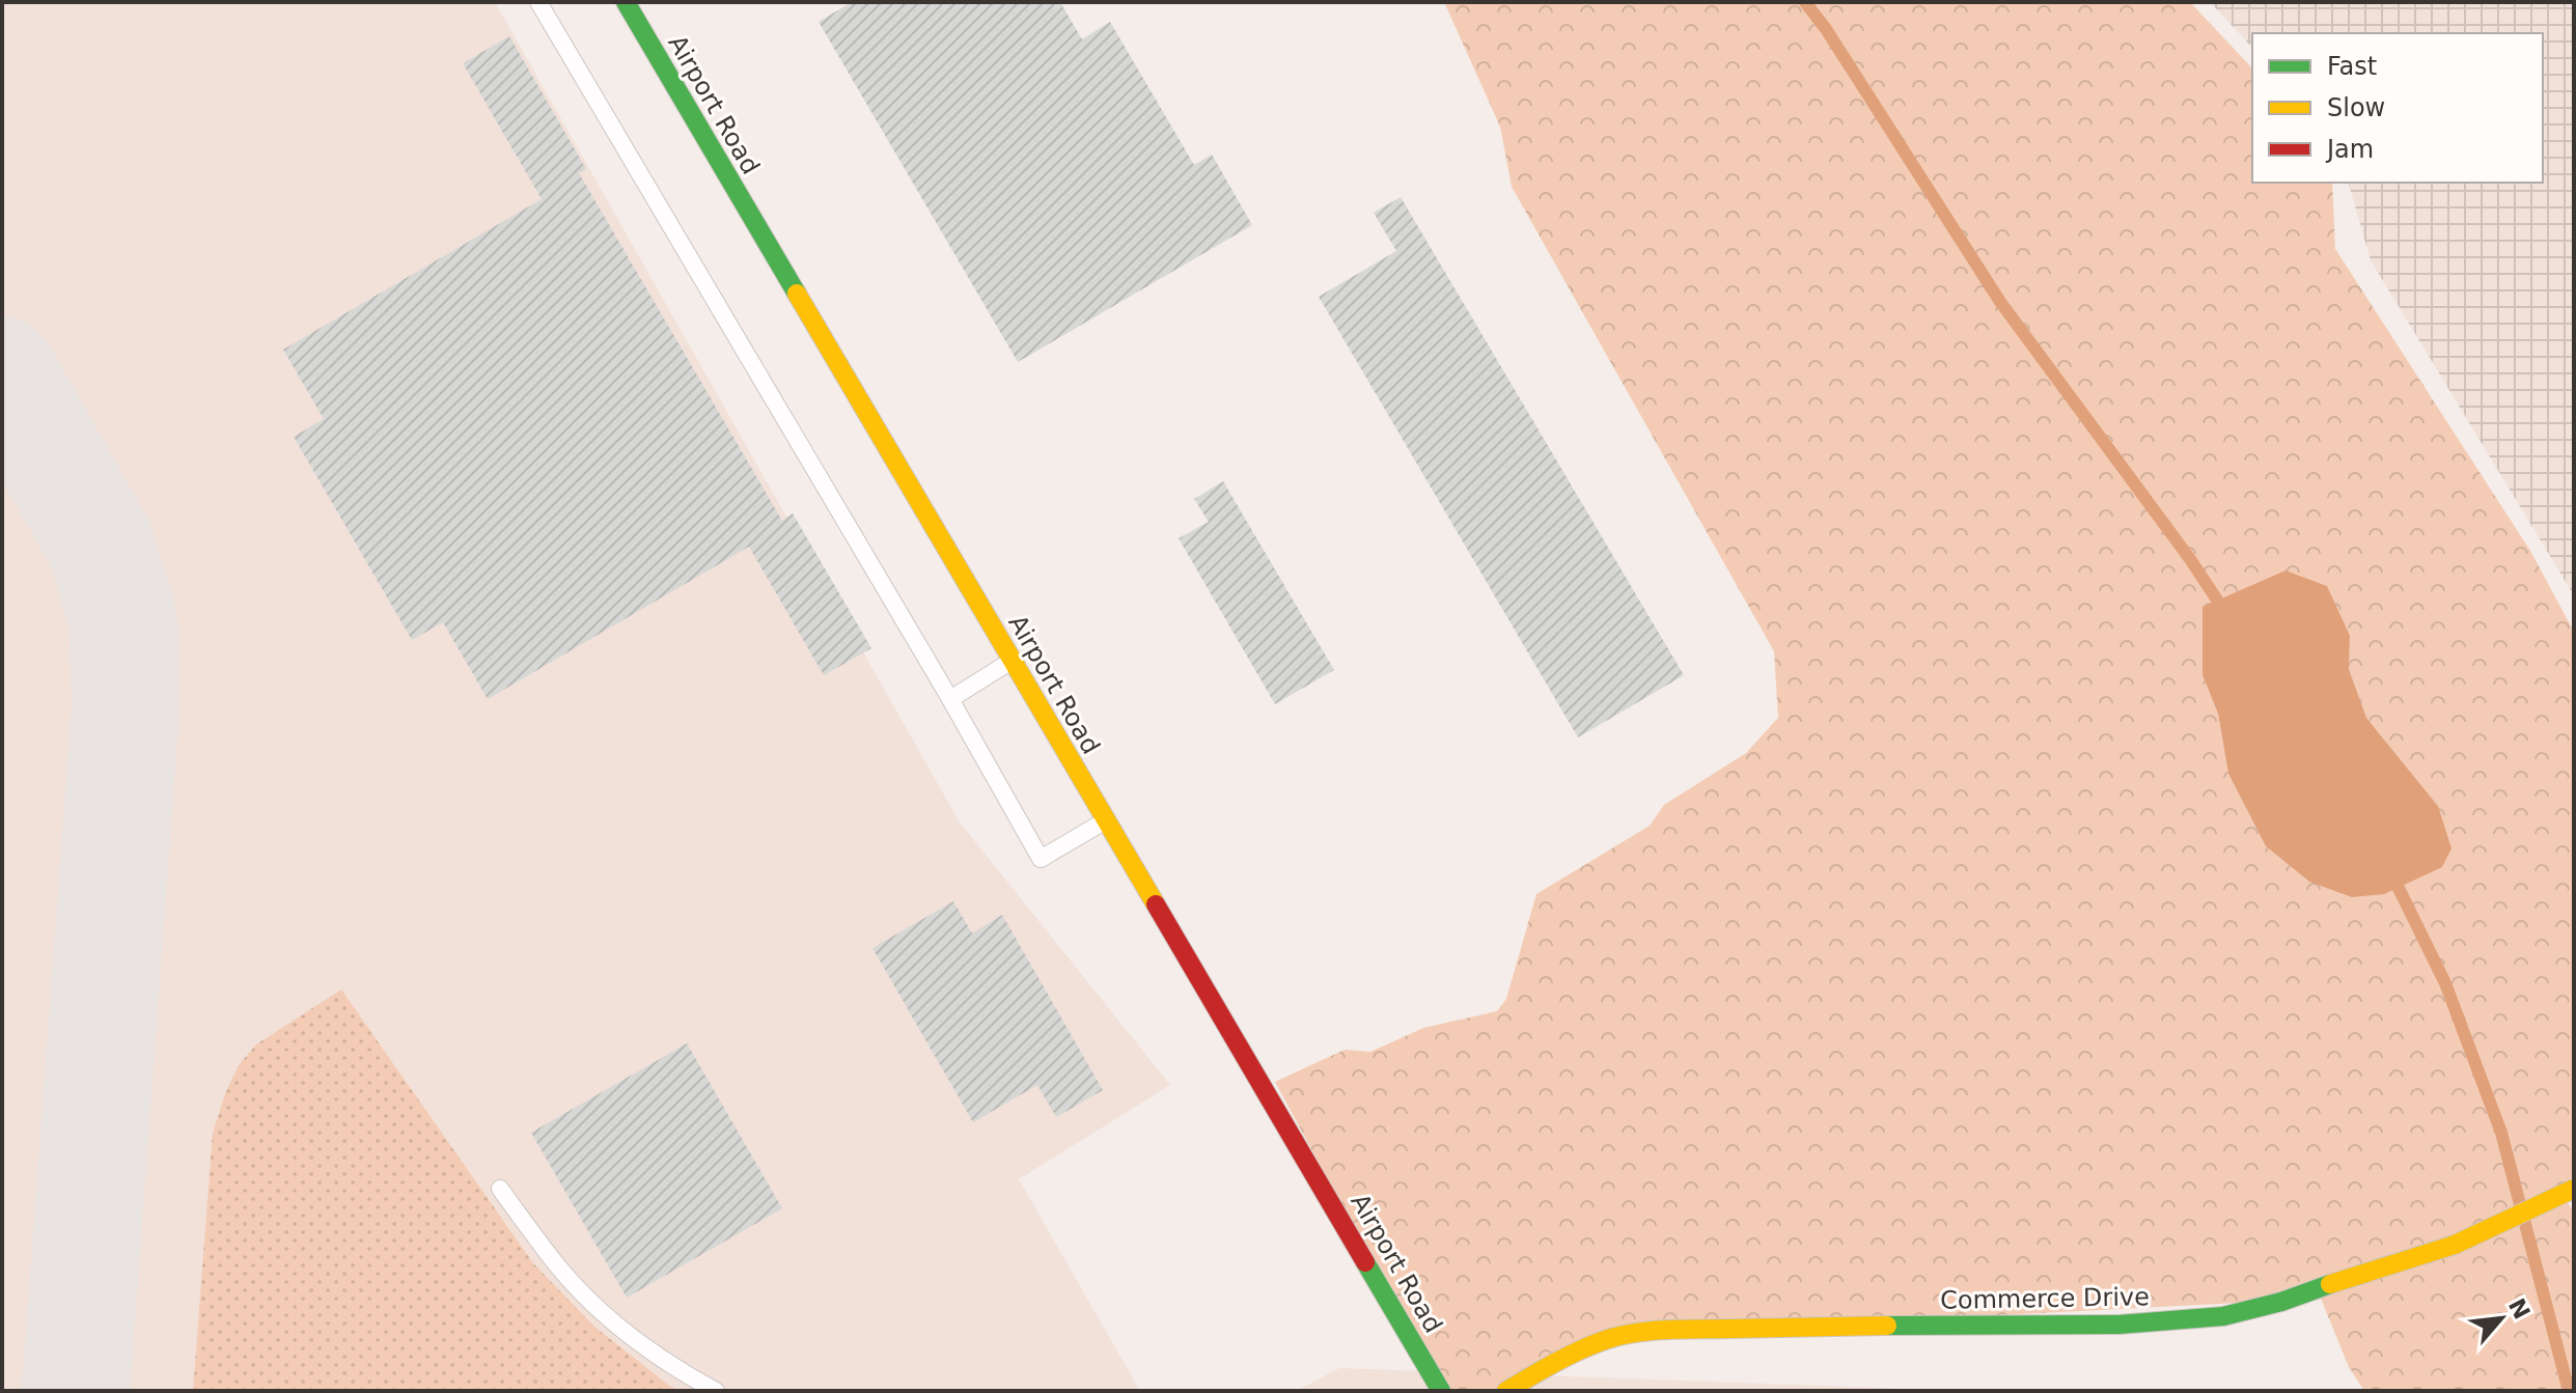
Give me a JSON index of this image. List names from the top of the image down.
{
  "streets": {
    "main road": ["Airport Road", "Commerce Drive"]
  },
  "legend": ["Fast", "Slow", "Jam"],
  "north": "top right"
}
